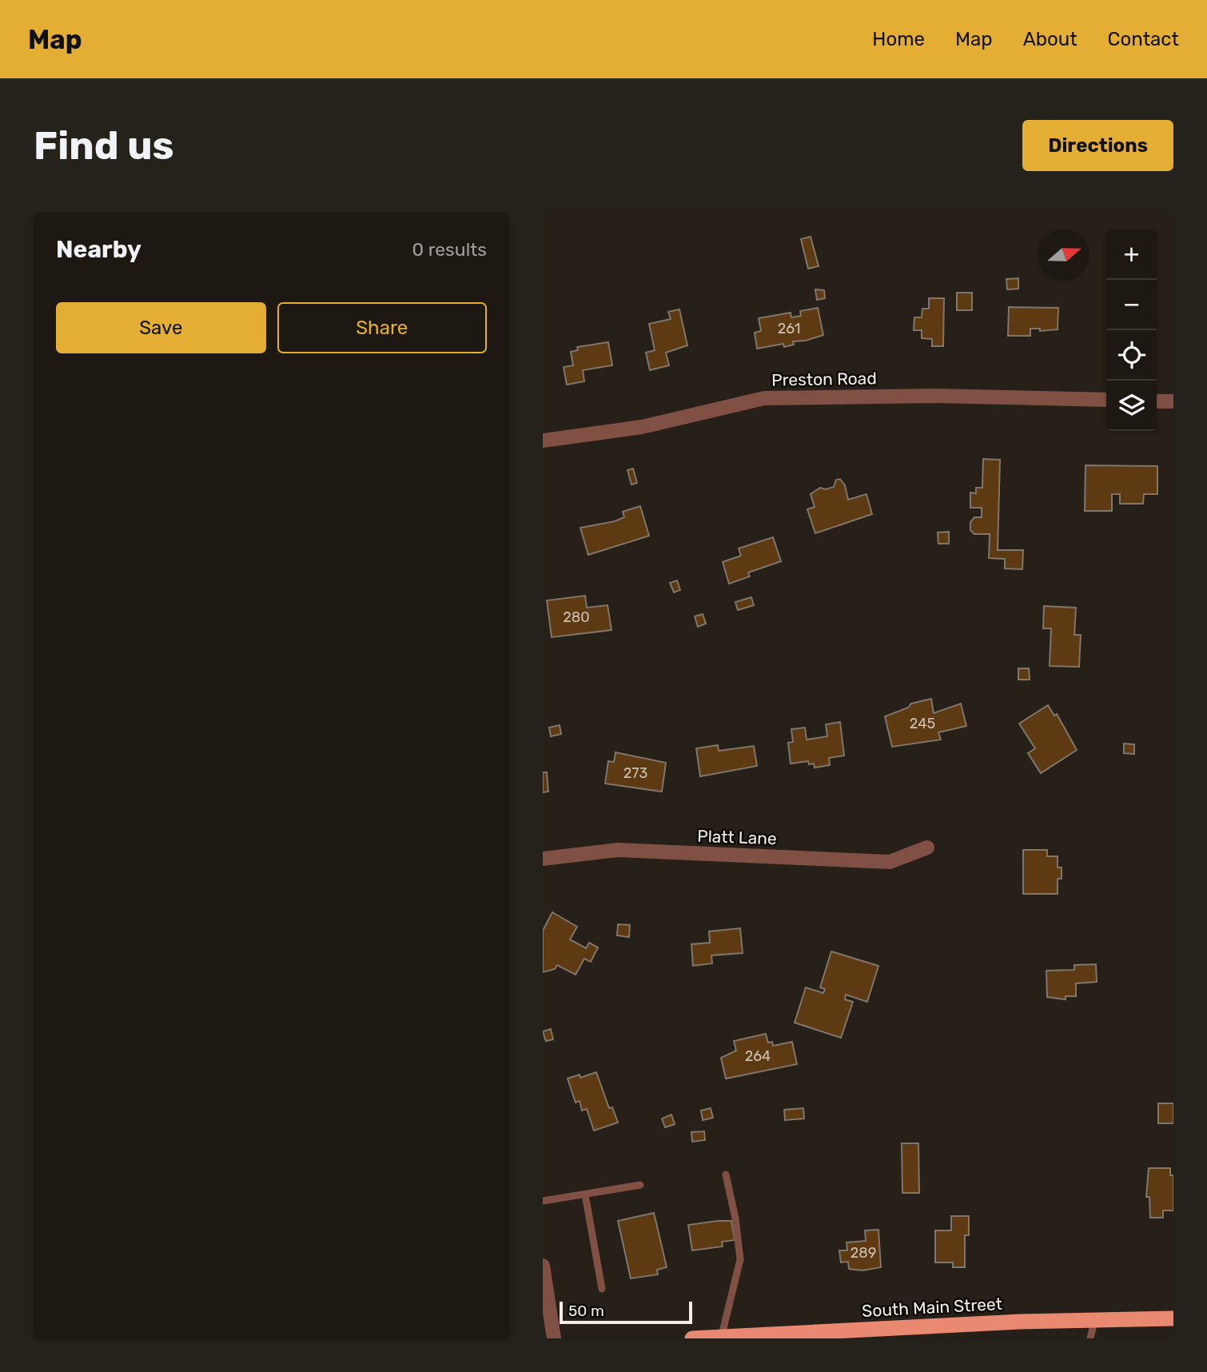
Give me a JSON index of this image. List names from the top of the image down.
{
  "streets": {
    "highway": ["South Main Street"],
    "street": ["Preston Road", "Platt Lane"]
  },
  "house_numbers": [
    "261",
    "280",
    "245",
    "273",
    "264",
    "289"
  ],
  "scale_bar": "50 m",
  "north": "right",
  "page": {
    "header": "Map",
    "nav": [
      "Home",
      "Map",
      "About",
      "Contact"
    ],
    "buttons": [
      "Directions",
      ["Save", "Share"]
    ],
    "title": "Find us",
    "heading": ["Nearby", "0 results"],
    "map_buttons": ["+", "−"],
    "scale": "50 m"
  }
}
